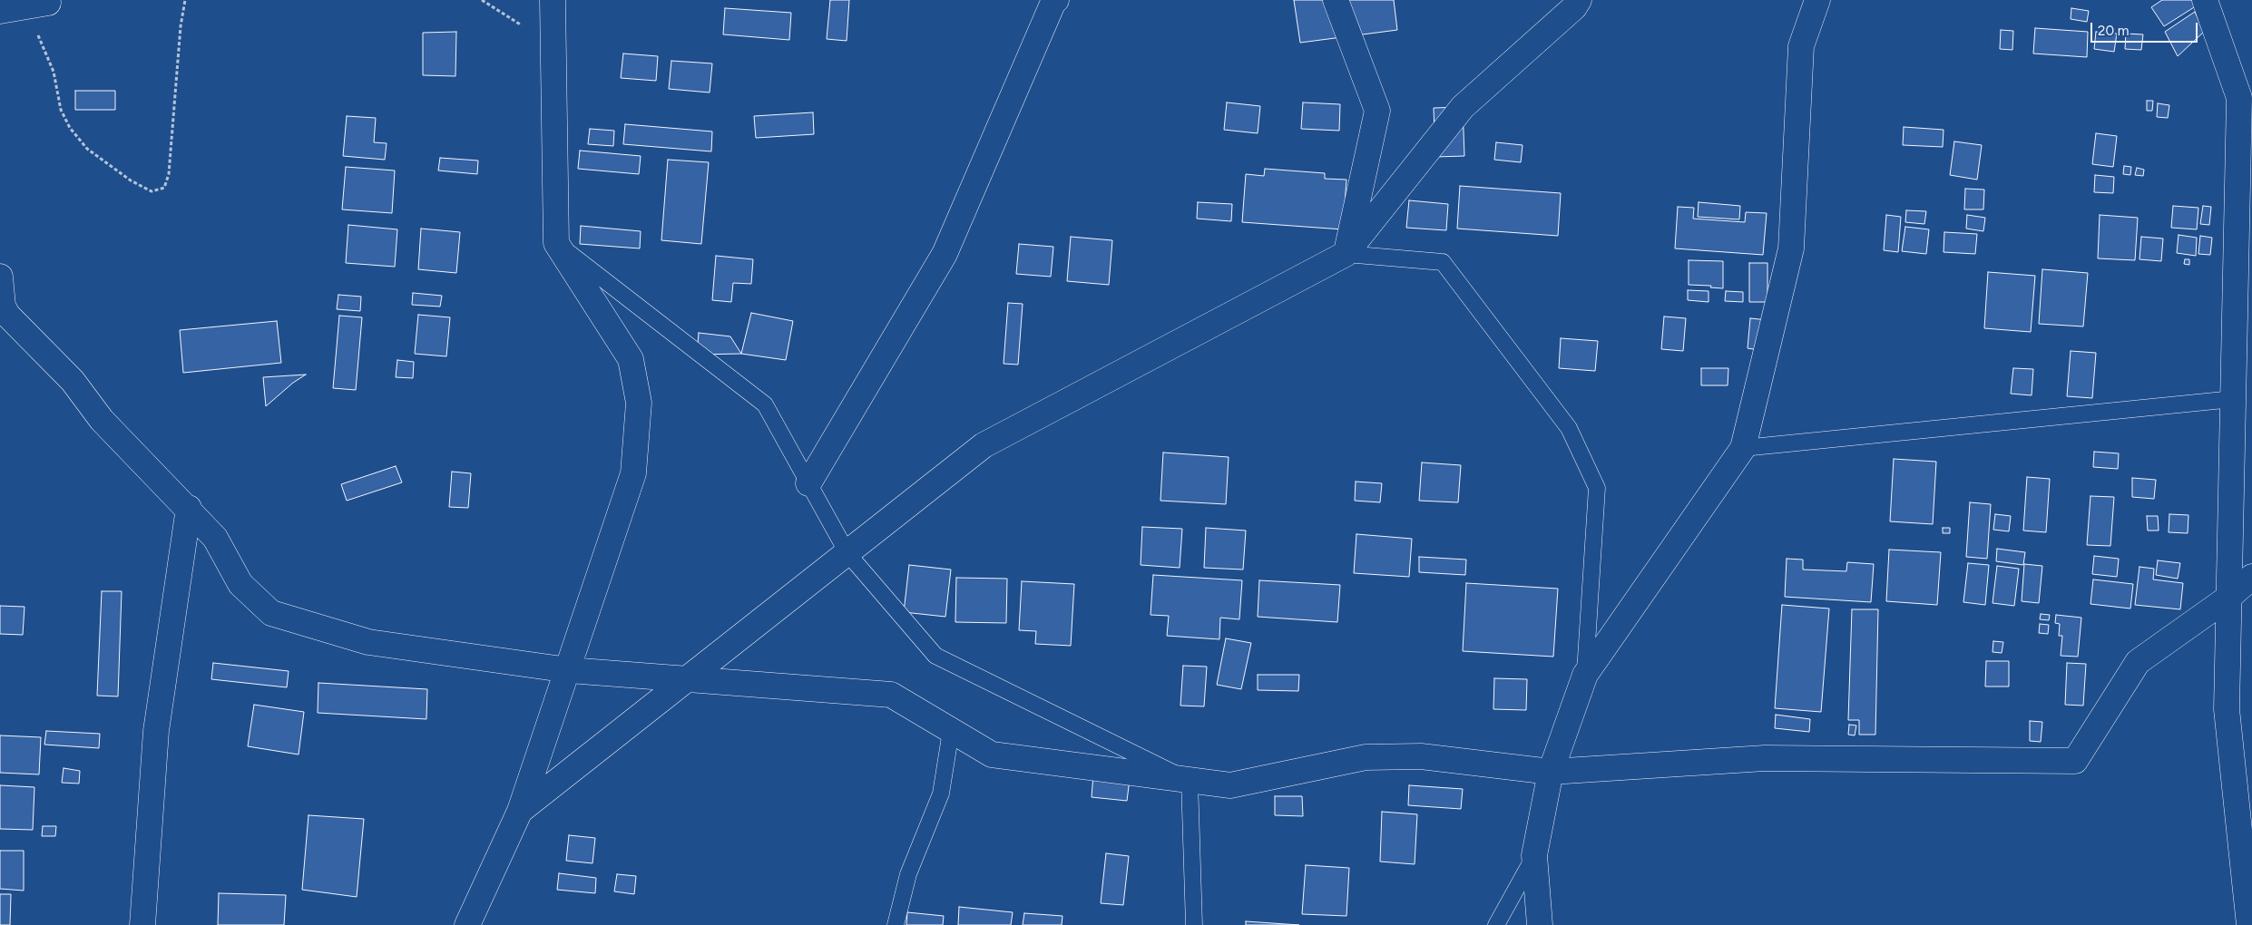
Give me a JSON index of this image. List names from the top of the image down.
{
  "scale_bar": "20 m"
}
